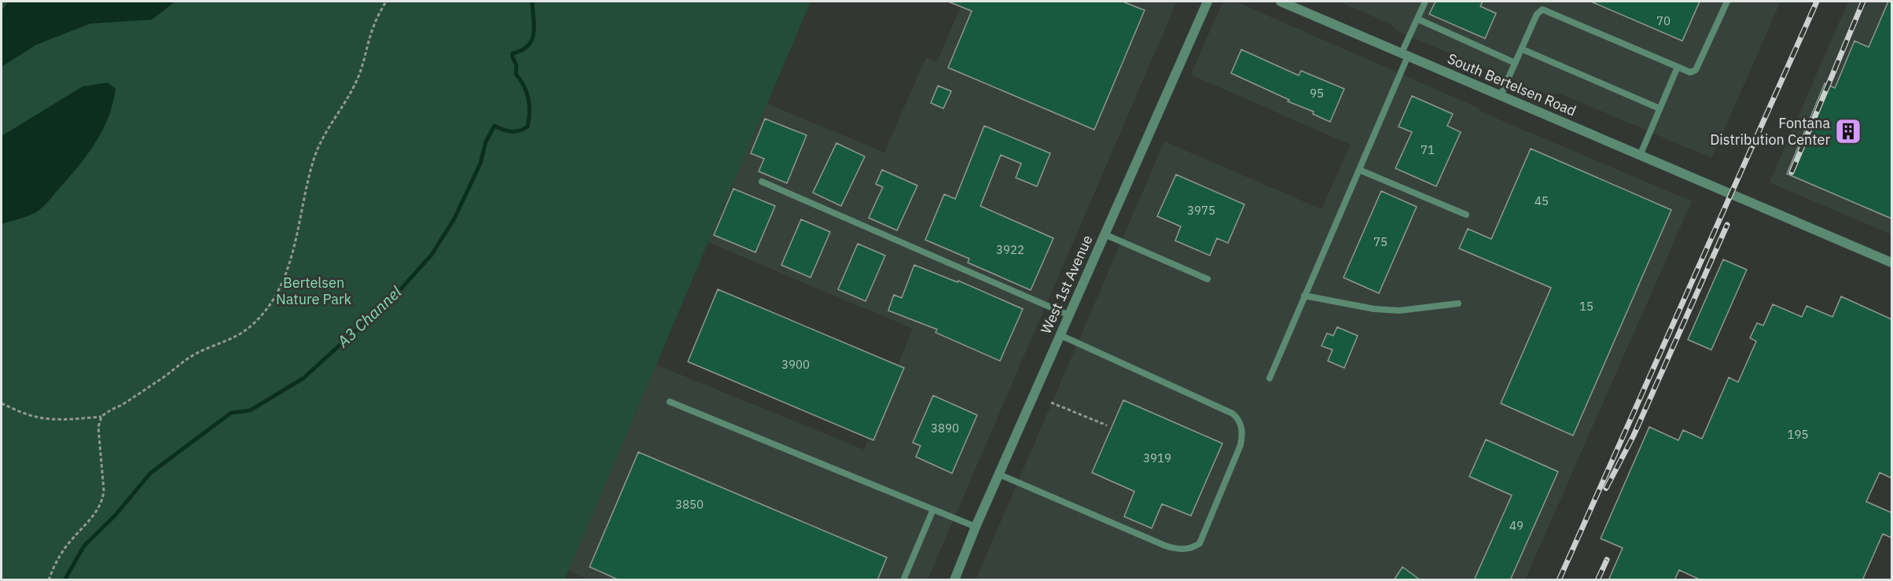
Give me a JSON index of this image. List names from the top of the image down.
{
  "streets": {
    "street": ["South Bertelsen Road", "West 1st Avenue"]
  },
  "water": ["A3 Channel"],
  "parks": ["Bertelsen Nature Park"],
  "places": {
    "building": ["Fontana Distribution Center"]
  },
  "house_numbers": [
    "70",
    "95",
    "71",
    "45",
    "3975",
    "75",
    "3922",
    "15",
    "3900",
    "3890",
    "195",
    "3919",
    "3850",
    "49"
  ]
}
